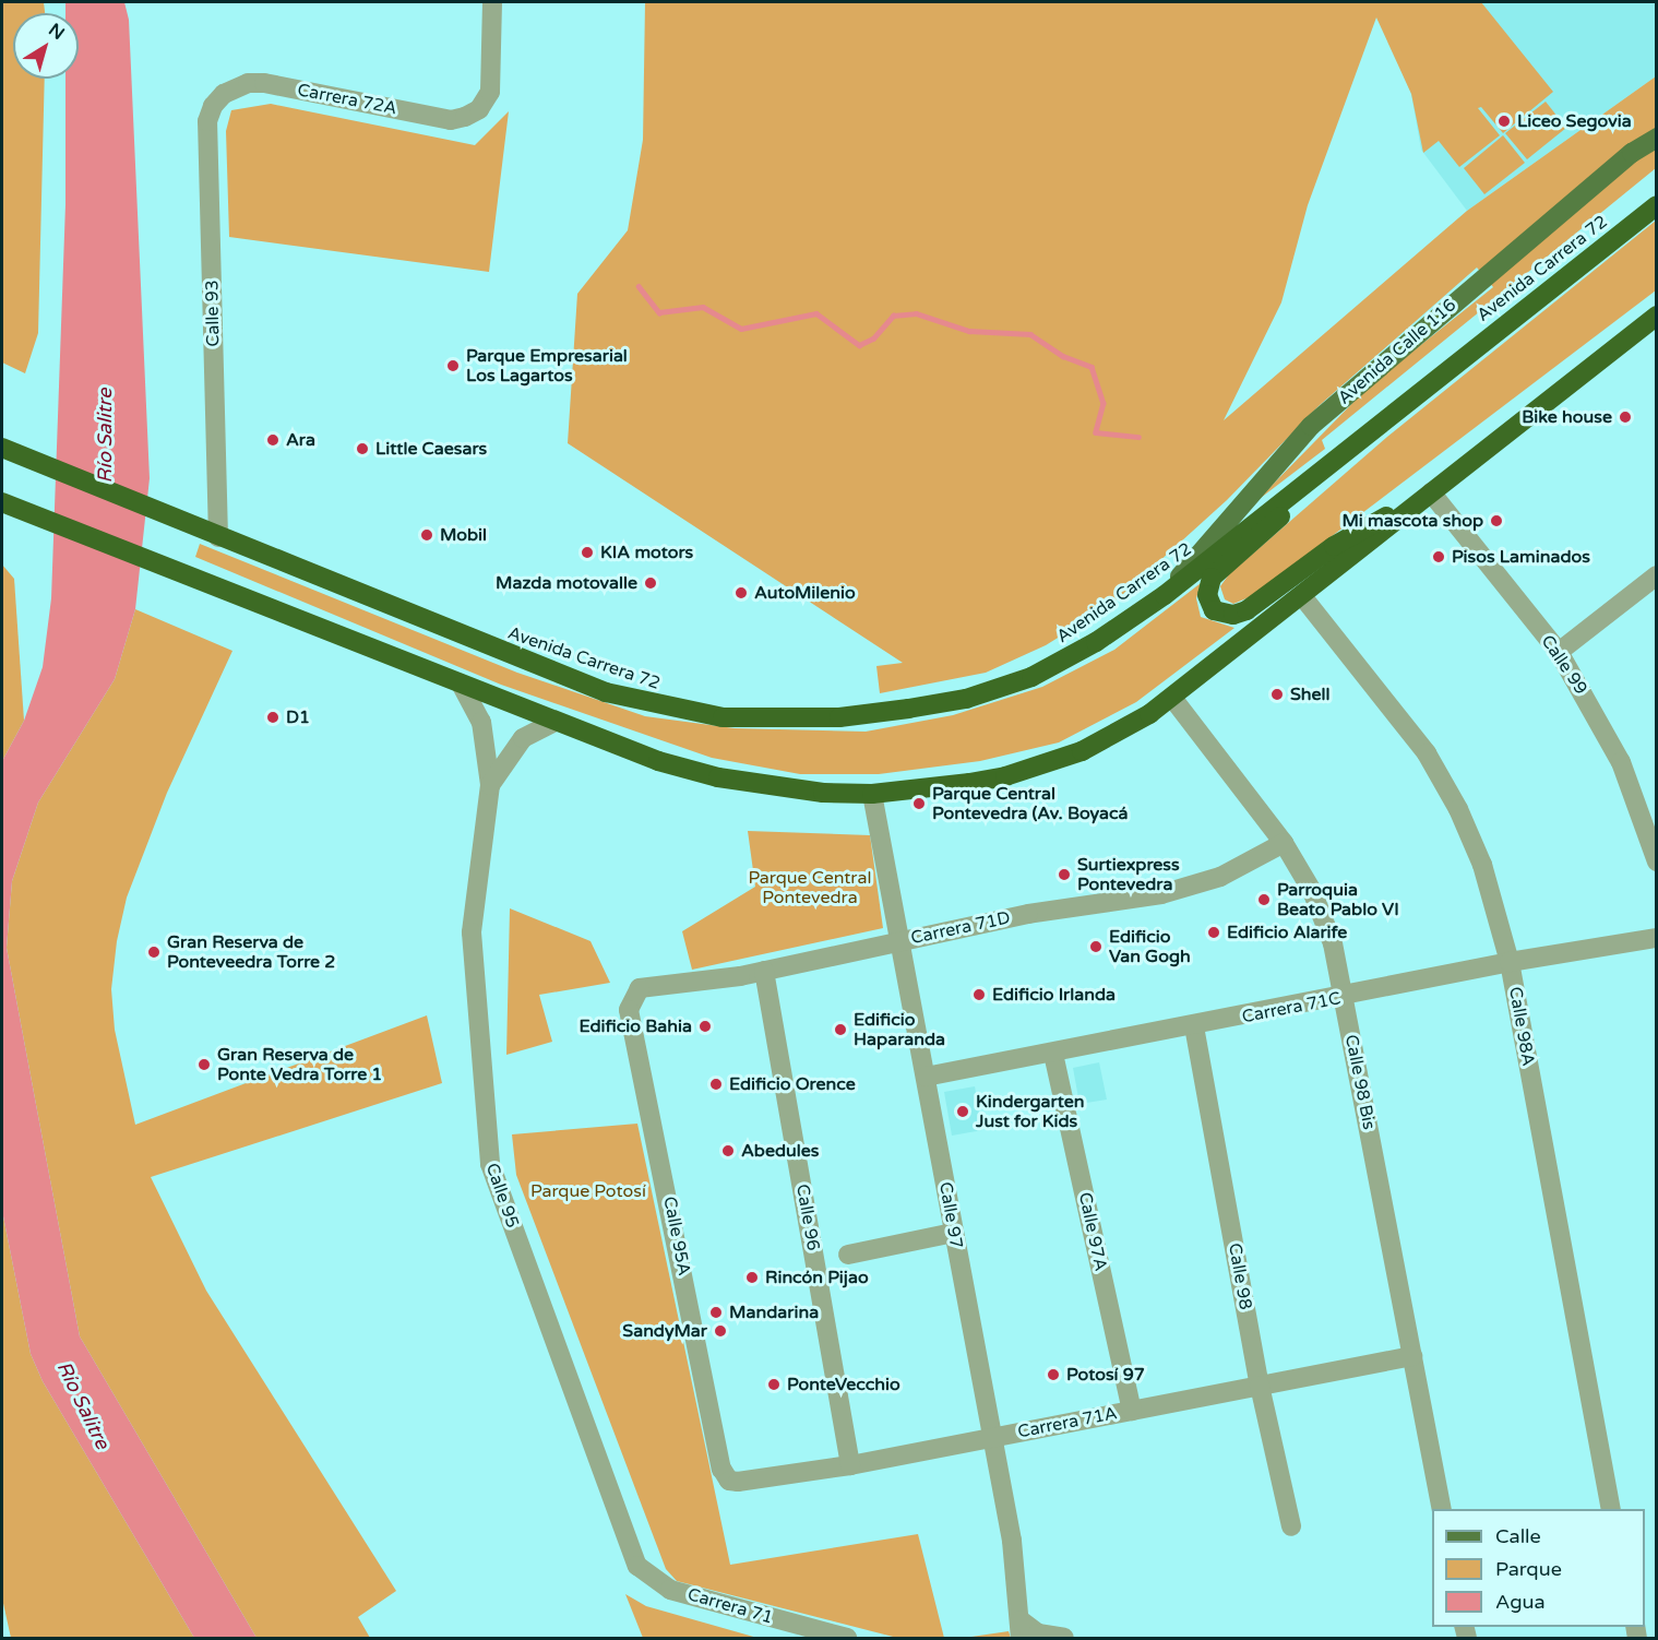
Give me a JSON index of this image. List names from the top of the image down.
{
  "streets": {
    "highway": ["Avenida Carrera 72"],
    "main road": ["Avenida Calle 116"],
    "street": [
      "Carrera 72A",
      "Calle 93",
      "Calle 99",
      "Carrera 71D",
      "Carrera 71C",
      "Calle 98A",
      "Calle 98 Bis",
      "Calle 95",
      "Calle 97",
      "Calle 96",
      "Calle 97A",
      "Calle 95A",
      "Calle 98",
      "Carrera 71A",
      "Carrera 71"
    ]
  },
  "crossings": [
    ["Carrera 72A", "Calle 93"],
    ["Avenida Carrera 72", "Calle 93"],
    ["Avenida Carrera 72", "Avenida Calle 116"],
    ["Carrera 71D", "Calle 98 Bis"],
    ["Carrera 71D", "Calle 97"],
    ["Carrera 71D", "Calle 96"],
    ["Carrera 71D", "Calle 95A"],
    ["Carrera 71C", "Calle 98A"],
    ["Carrera 71C", "Calle 98 Bis"],
    ["Carrera 71C", "Calle 97"],
    ["Carrera 71C", "Calle 97A"],
    ["Carrera 71C", "Calle 98"],
    ["Calle 98 Bis", "Carrera 71A"],
    ["Calle 95", "Carrera 71"],
    ["Calle 97", "Carrera 71A"],
    ["Calle 96", "Carrera 71A"],
    ["Calle 97A", "Carrera 71A"],
    ["Calle 95A", "Carrera 71A"],
    ["Calle 98", "Carrera 71A"]
  ],
  "water": ["Río Salitre"],
  "parks": ["Parque Central Pontevedra", "Parque Potosí"],
  "places": [
    "Liceo Segovia",
    "Parque Empresarial Los Lagartos",
    "Bike house",
    "Ara",
    "Little Caesars",
    "Mi mascota shop",
    "Mobil",
    "KIA motors",
    "Pisos Laminados",
    "Mazda motovalle",
    "AutoMilenio",
    "Shell",
    "D1",
    "Parque Central Pontevedra (Av. Boyacá",
    "Surtiexpress Pontevedra",
    "Parroquia Beato Pablo VI",
    "Edificio Alarife",
    "Edificio Van Gogh",
    "Gran Reserva de Ponteveedra Torre 2",
    "Edificio Irlanda",
    "Edificio Bahia",
    "Edificio Haparanda",
    "Gran Reserva de Ponte Vedra Torre 1",
    "Edificio Orence",
    "Kindergarten Just for Kids",
    "Abedules",
    "Rincón Pijao",
    "Mandarina",
    "SandyMar",
    "Potosí 97",
    "PonteVecchio"
  ],
  "legend": ["Calle", "Parque", "Agua"],
  "north": "top right"
}
